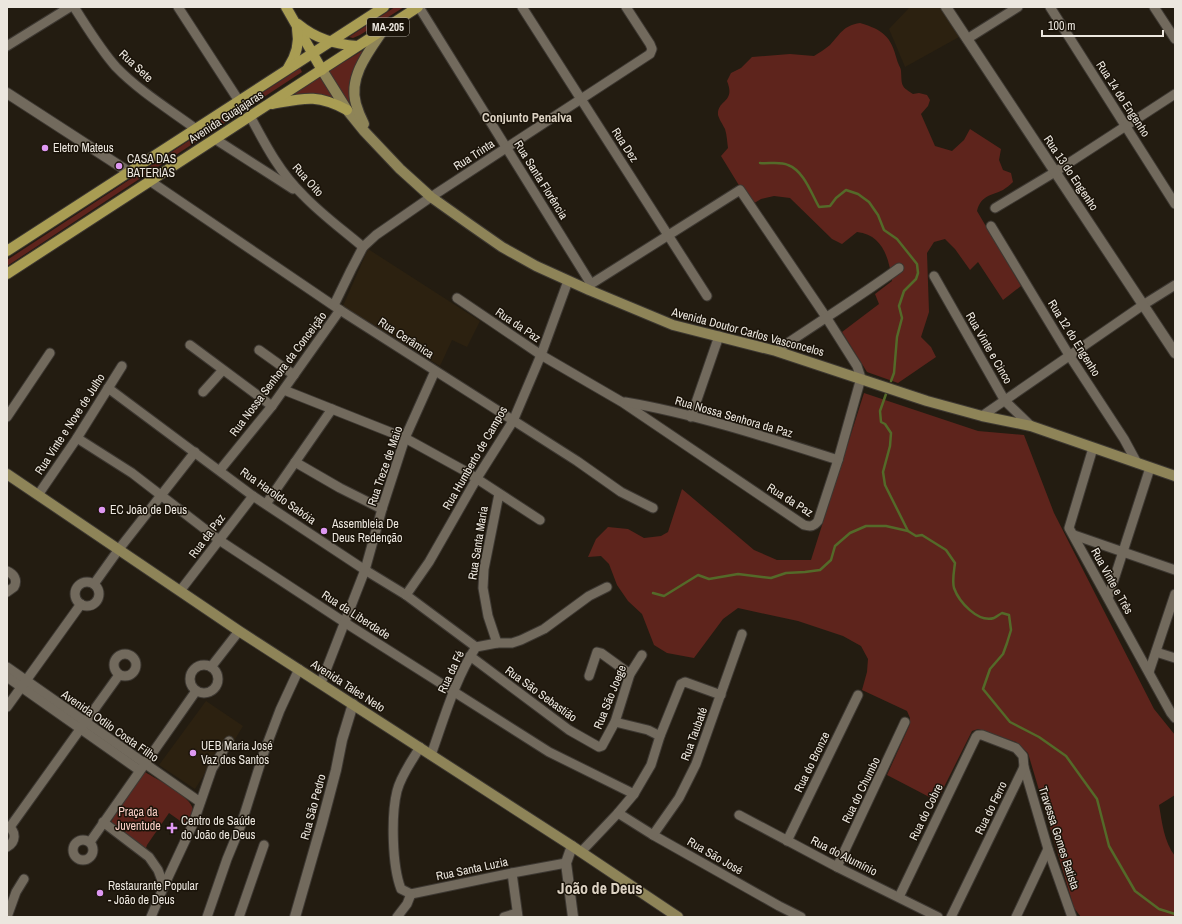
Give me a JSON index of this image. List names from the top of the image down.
{
  "streets": {
    "main road": [
      "MA-205",
      "Avenida Guajajaras",
      "Avenida Doutor Carlos Vasconcelos",
      "Avenida Tales Neto"
    ],
    "street": [
      "Rua Sete",
      "Rua 14 do Engenho",
      "Rua Dez",
      "Rua Trinta",
      "Rua 13 do Engenho",
      "Rua Oito",
      "Rua Santa Florência",
      "Rua da Paz",
      "Rua Cerâmica",
      "Rua 12 do Engenho",
      "Rua Vinte e Cinco",
      "Rua Nossa Senhora da Conceição",
      "Rua Nossa Senhora da Paz",
      "Rua Vinte e Nove de Julho",
      "Rua Humberto de Campos",
      "Rua Treze de Maio",
      "Rua Haroldo Sabóia",
      "Rua Santa Maria",
      "Rua Vinte e Três",
      "Rua da Liberdade",
      "Rua da Fé",
      "Rua São Sebastião",
      "Rua São Joege",
      "Avenida Odilo Costa Filho",
      "Rua Taubaté",
      "Rua do Bronze",
      "Rua do Chumbo",
      "Rua São Pedro",
      "Rua do Ferro",
      "Rua do Cobre",
      "Travessa Gomes Batista",
      "Rua São José",
      "Rua do Alumínio",
      "Rua Santa Luzia"
    ]
  },
  "crossings": [
    ["Rua Sete", "Avenida Guajajaras"],
    ["Avenida Guajajaras", "Rua Oito"],
    ["Avenida Guajajaras", "Rua Santa Florência"],
    ["Avenida Guajajaras", "Avenida Doutor Carlos Vasconcelos"],
    ["Avenida Guajajaras", "Rua Cerâmica"],
    ["Rua Dez", "Rua Trinta"],
    ["Rua Trinta", "Rua Oito"],
    ["Rua Trinta", "Rua Santa Florência"],
    ["Rua Trinta", "Avenida Doutor Carlos Vasconcelos"],
    ["Rua Trinta", "Rua Cerâmica"],
    ["Rua Trinta", "Rua Nossa Senhora da Conceição"],
    ["Rua Santa Florência", "Avenida Doutor Carlos Vasconcelos"],
    ["Rua da Paz", "Avenida Doutor Carlos Vasconcelos"],
    ["Rua da Paz", "Rua Nossa Senhora da Paz"],
    ["Rua da Paz", "Rua Humberto de Campos"],
    ["Rua da Paz", "Rua Haroldo Sabóia"],
    ["Rua da Paz", "Rua da Liberdade"],
    ["Rua da Paz", "Avenida Tales Neto"],
    ["Avenida Doutor Carlos Vasconcelos", "Rua 12 do Engenho"],
    ["Avenida Doutor Carlos Vasconcelos", "Rua Vinte e Cinco"],
    ["Avenida Doutor Carlos Vasconcelos", "Rua Humberto de Campos"],
    ["Avenida Doutor Carlos Vasconcelos", "Rua Vinte e Três"],
    ["Rua Cerâmica", "Rua Nossa Senhora da Conceição"],
    ["Rua Cerâmica", "Rua Humberto de Campos"],
    ["Rua Cerâmica", "Rua Treze de Maio"],
    ["Rua Nossa Senhora da Conceição", "Rua Haroldo Sabóia"],
    ["Rua Vinte e Nove de Julho", "Rua Haroldo Sabóia"],
    ["Rua Vinte e Nove de Julho", "Rua da Liberdade"],
    ["Rua Vinte e Nove de Julho", "Avenida Tales Neto"],
    ["Rua Humberto de Campos", "Rua Haroldo Sabóia"],
    ["Rua Treze de Maio", "Rua Haroldo Sabóia"],
    ["Rua Treze de Maio", "Rua da Liberdade"],
    ["Rua Treze de Maio", "Avenida Tales Neto"],
    ["Rua Haroldo Sabóia", "Rua da Fé"],
    ["Rua Santa Maria", "Rua da Fé"],
    ["Rua da Liberdade", "Rua da Fé"],
    ["Rua da Fé", "Avenida Tales Neto"],
    ["Rua da Fé", "Rua São Sebastião"],
    ["Avenida Tales Neto", "Rua São Pedro"],
    ["Rua São Sebastião", "Rua São Joege"],
    ["Rua Taubaté", "Rua São José"],
    ["Rua do Bronze", "Rua do Alumínio"],
    ["Rua do Chumbo", "Rua do Alumínio"],
    ["Rua do Ferro", "Rua do Cobre"],
    ["Rua do Ferro", "Travessa Gomes Batista"],
    ["Rua do Cobre", "Travessa Gomes Batista"],
    ["Rua do Cobre", "Rua do Alumínio"]
  ],
  "districts": ["Conjunto Penalva", "João de Deus"],
  "parks": ["Praça da Juventude"],
  "places": {
    "other": [
      "Eletro Mateus",
      "CASA DAS BATERIAS",
      "EC João de Deus",
      "Assembleia De Deus Redenção",
      "UEB Maria José Vaz dos Santos",
      "Restaurante Popular - João de Deus"
    ],
    "health": ["Centro de Saúde do João de Deus"]
  },
  "scale_bar": "100 m"
}
